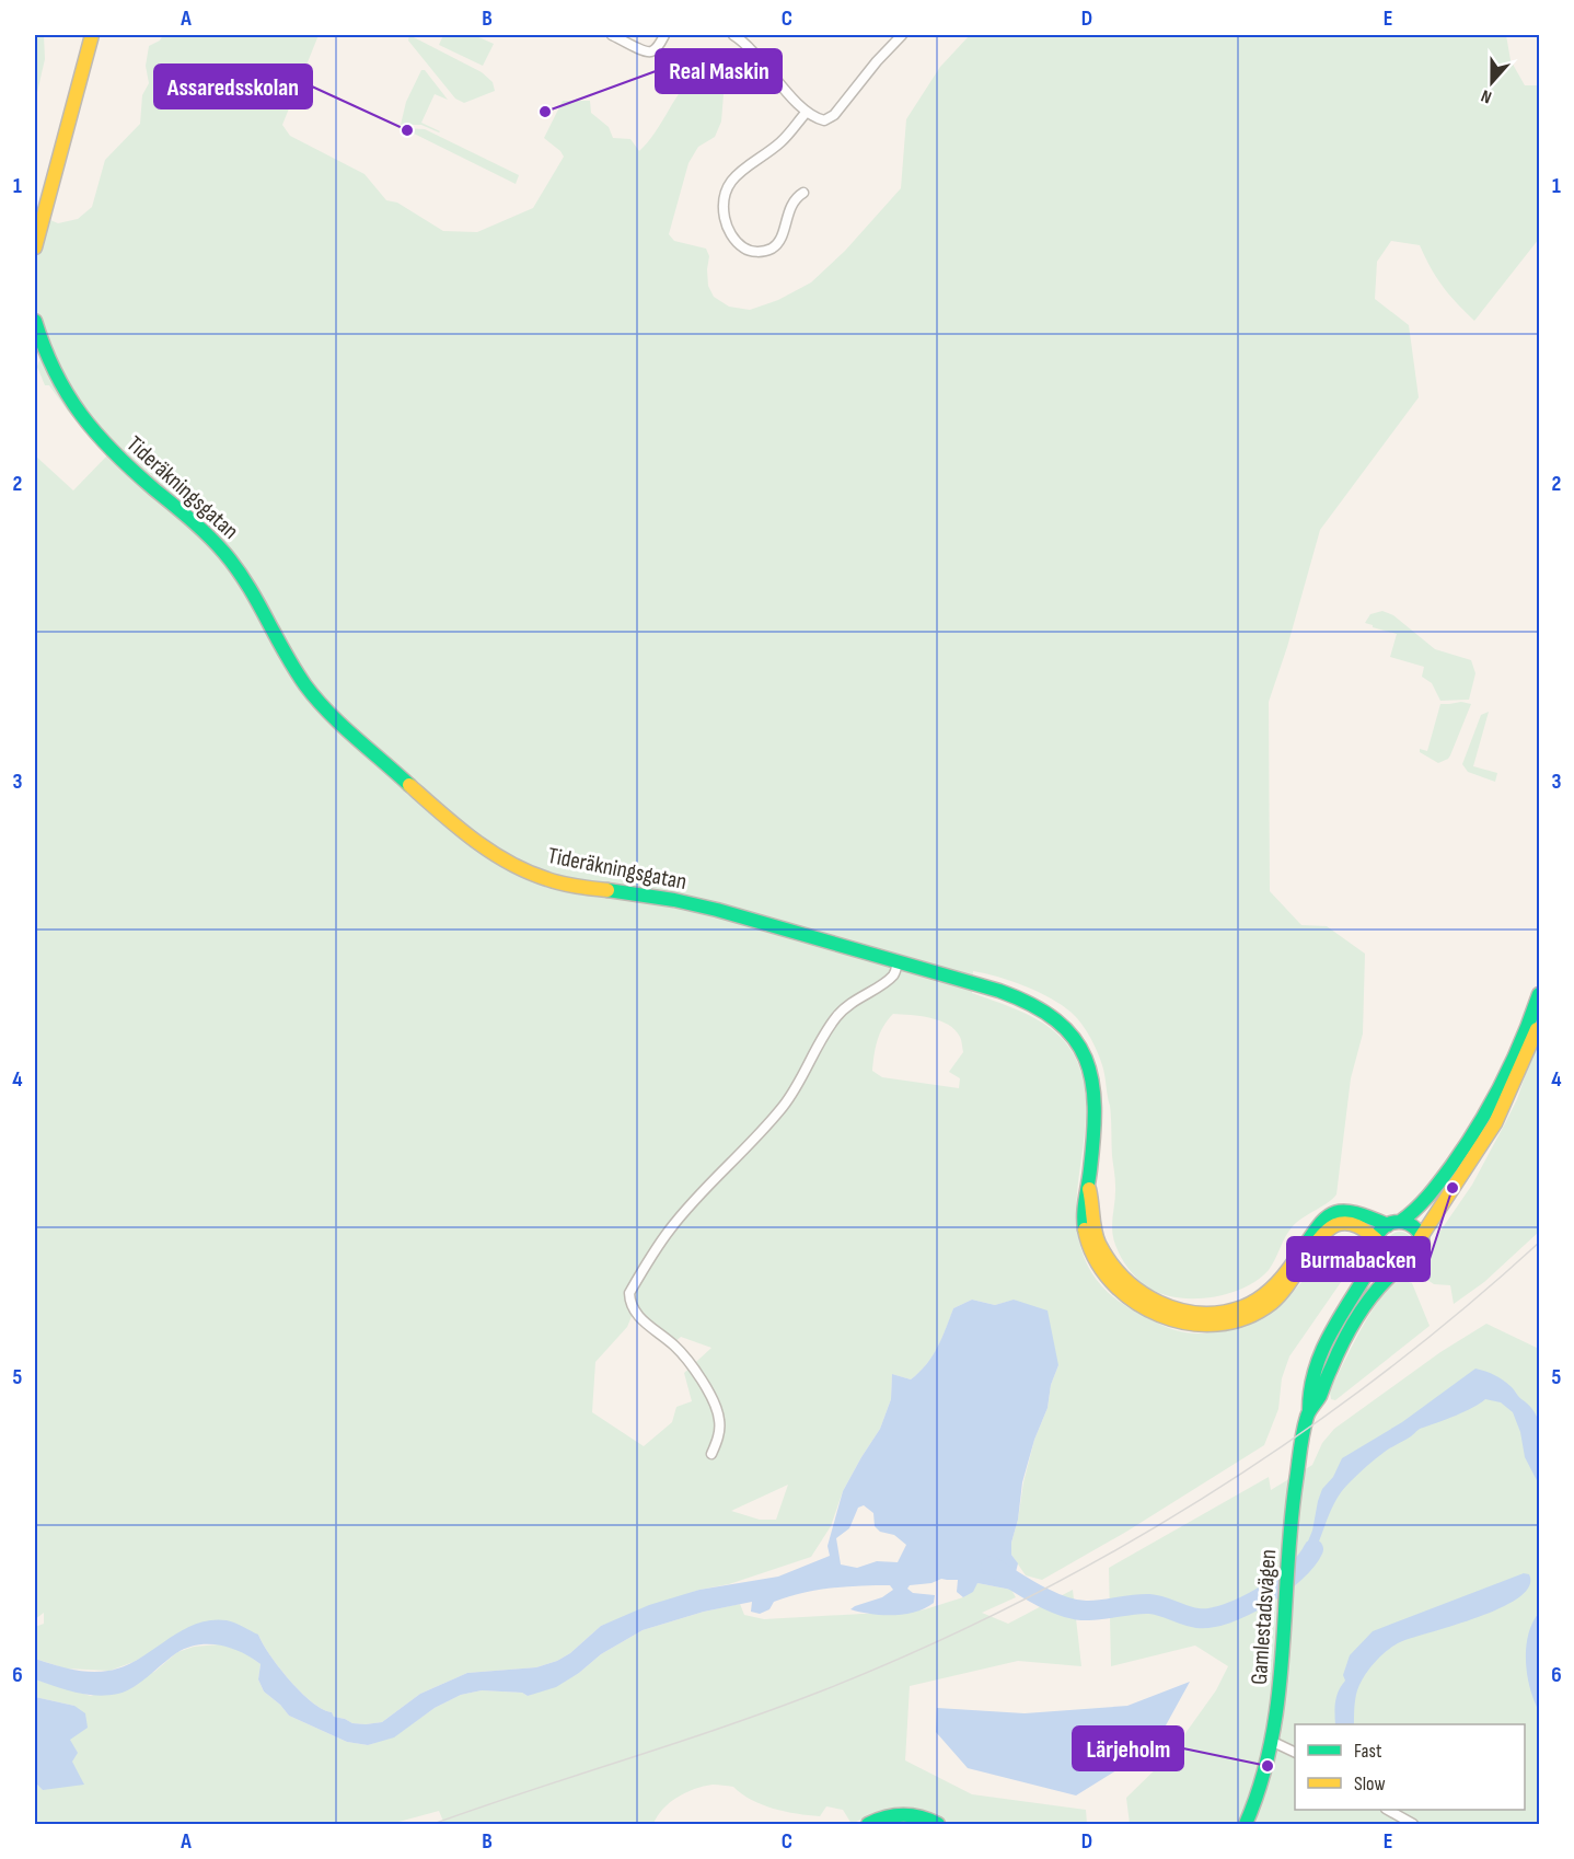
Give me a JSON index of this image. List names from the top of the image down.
{
  "streets": {
    "street": ["Tideräkningsgatan", "Gamlestadsvägen"]
  },
  "crossings": [
    ["Tideräkningsgatan", "Gamlestadsvägen"]
  ],
  "places": [
    "Real Maskin",
    "Assaredsskolan",
    "Burmabacken",
    "Lärjeholm"
  ],
  "legend": ["Fast", "Slow"],
  "north": "bottom",
  "grid": {
    "columns": [
      "A",
      "B",
      "C",
      "D",
      "E"
    ],
    "rows": [
      "1",
      "2",
      "3",
      "4",
      "5",
      "6"
    ]
  }
}
